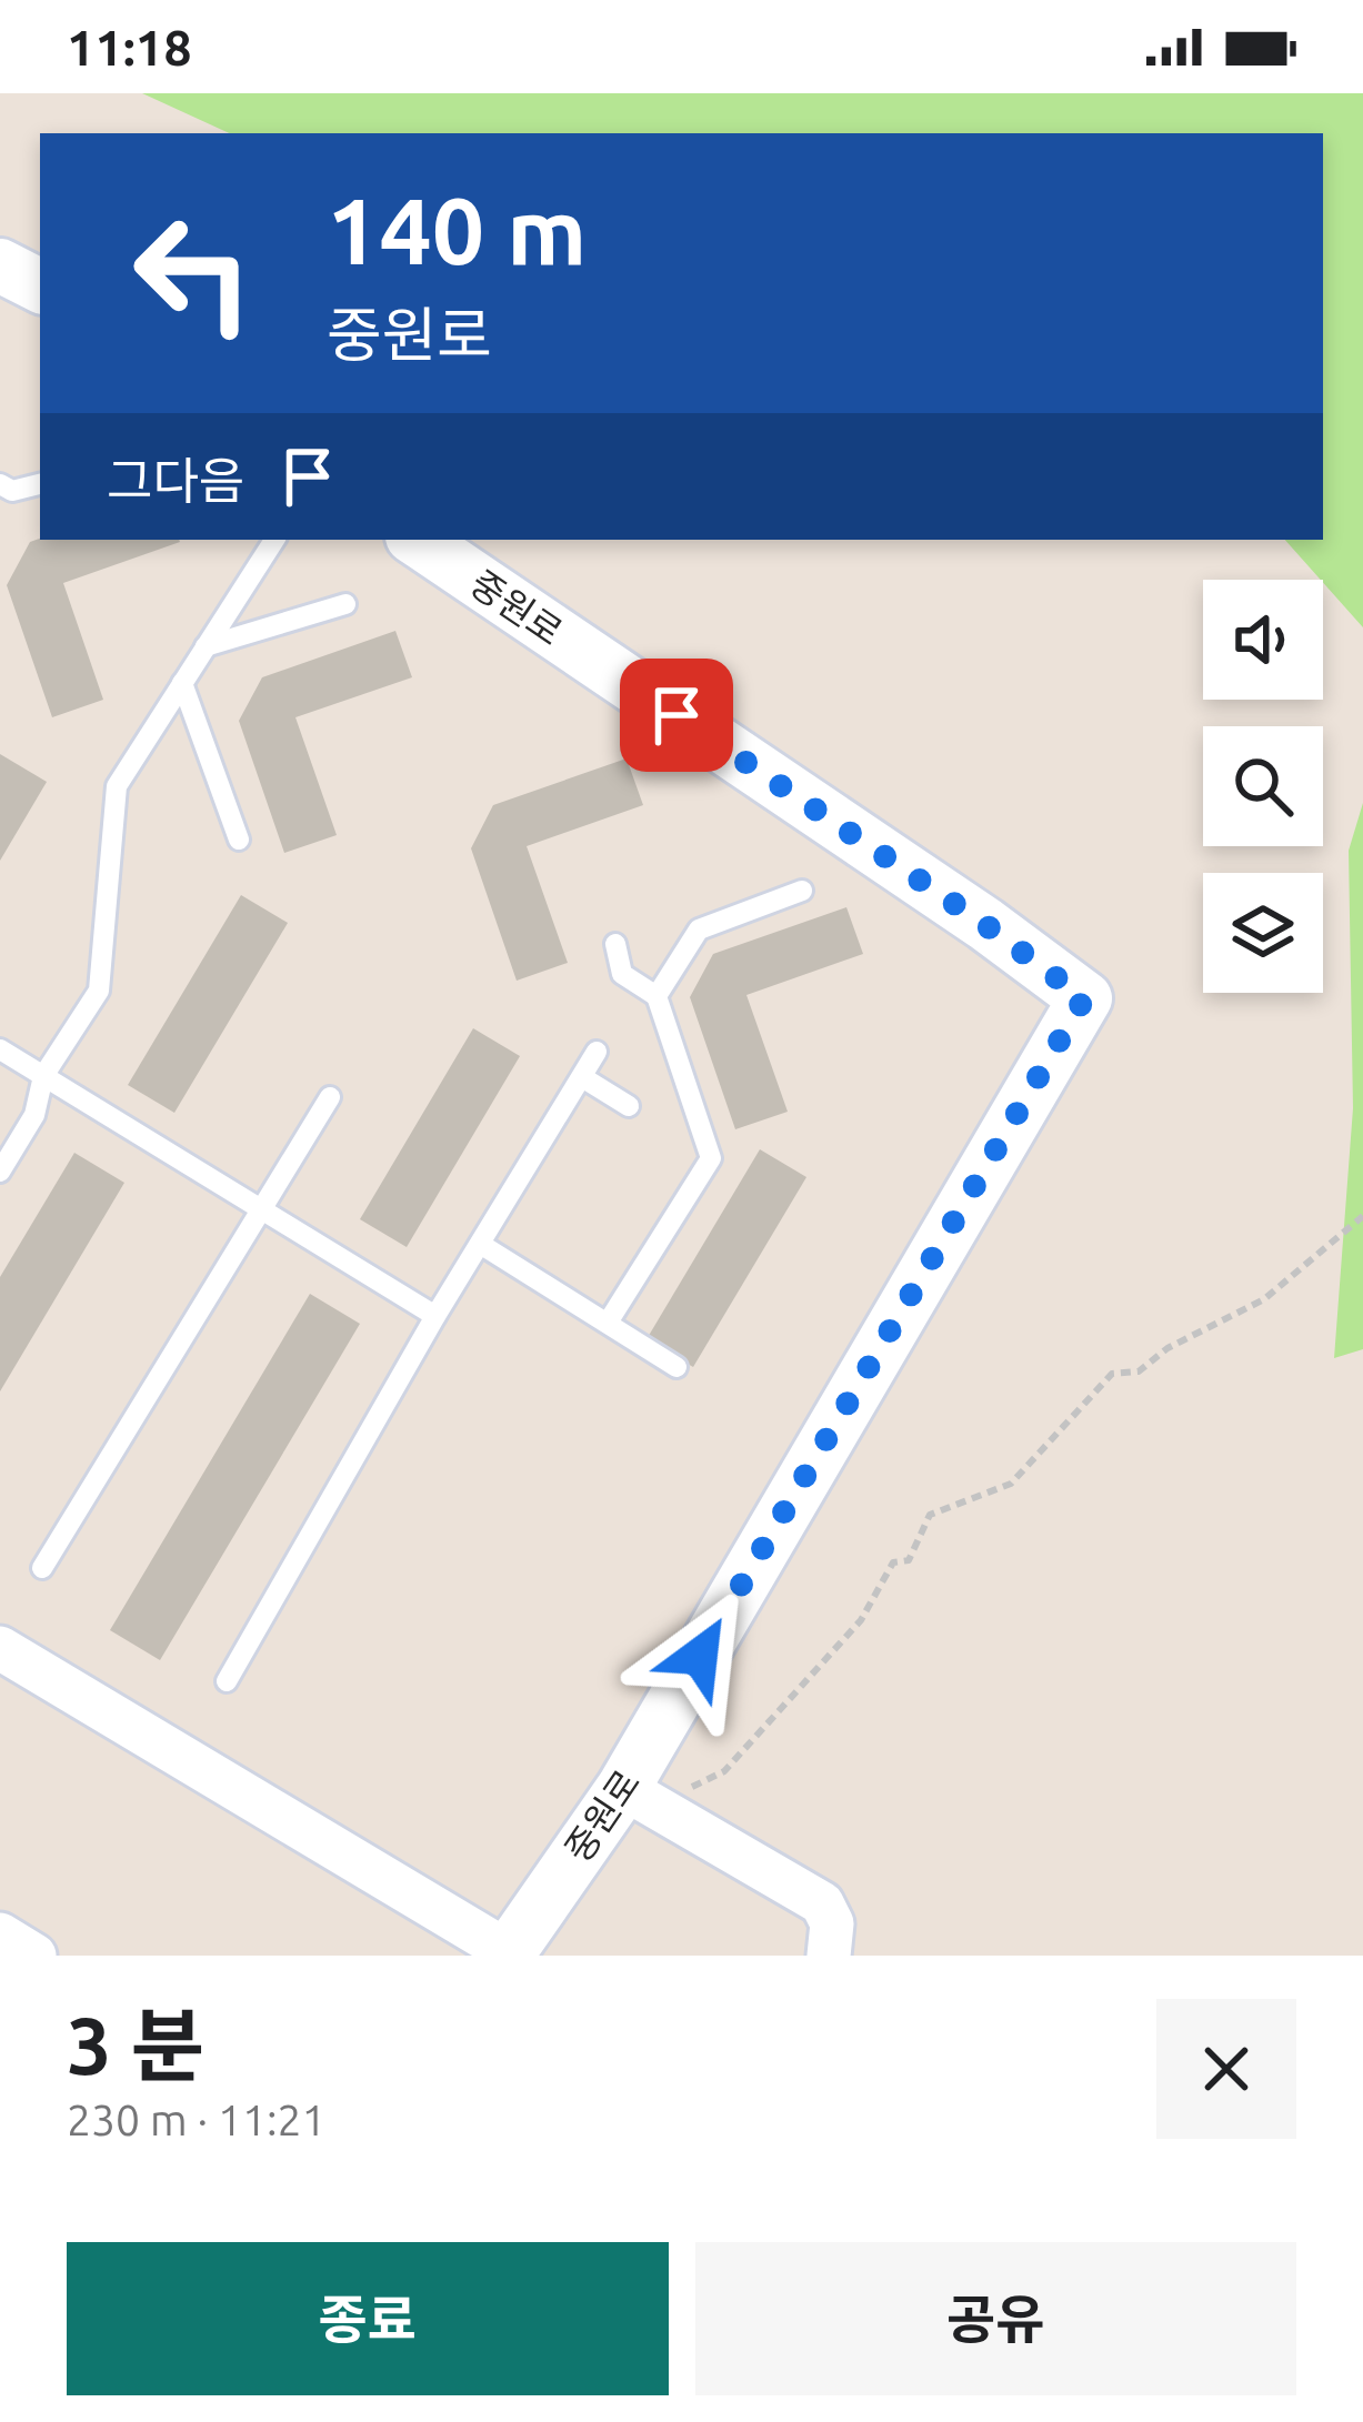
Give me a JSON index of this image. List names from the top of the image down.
{
  "streets": {
    "street": ["중원로"]
  },
  "page": {
    "status": "11:18",
    "turn": ["140 m", "중원로"],
    "then": "그다음",
    "heading": ["3 분", "230 m · 11:21"],
    "buttons": ["종료", "공유"]
  }
}
